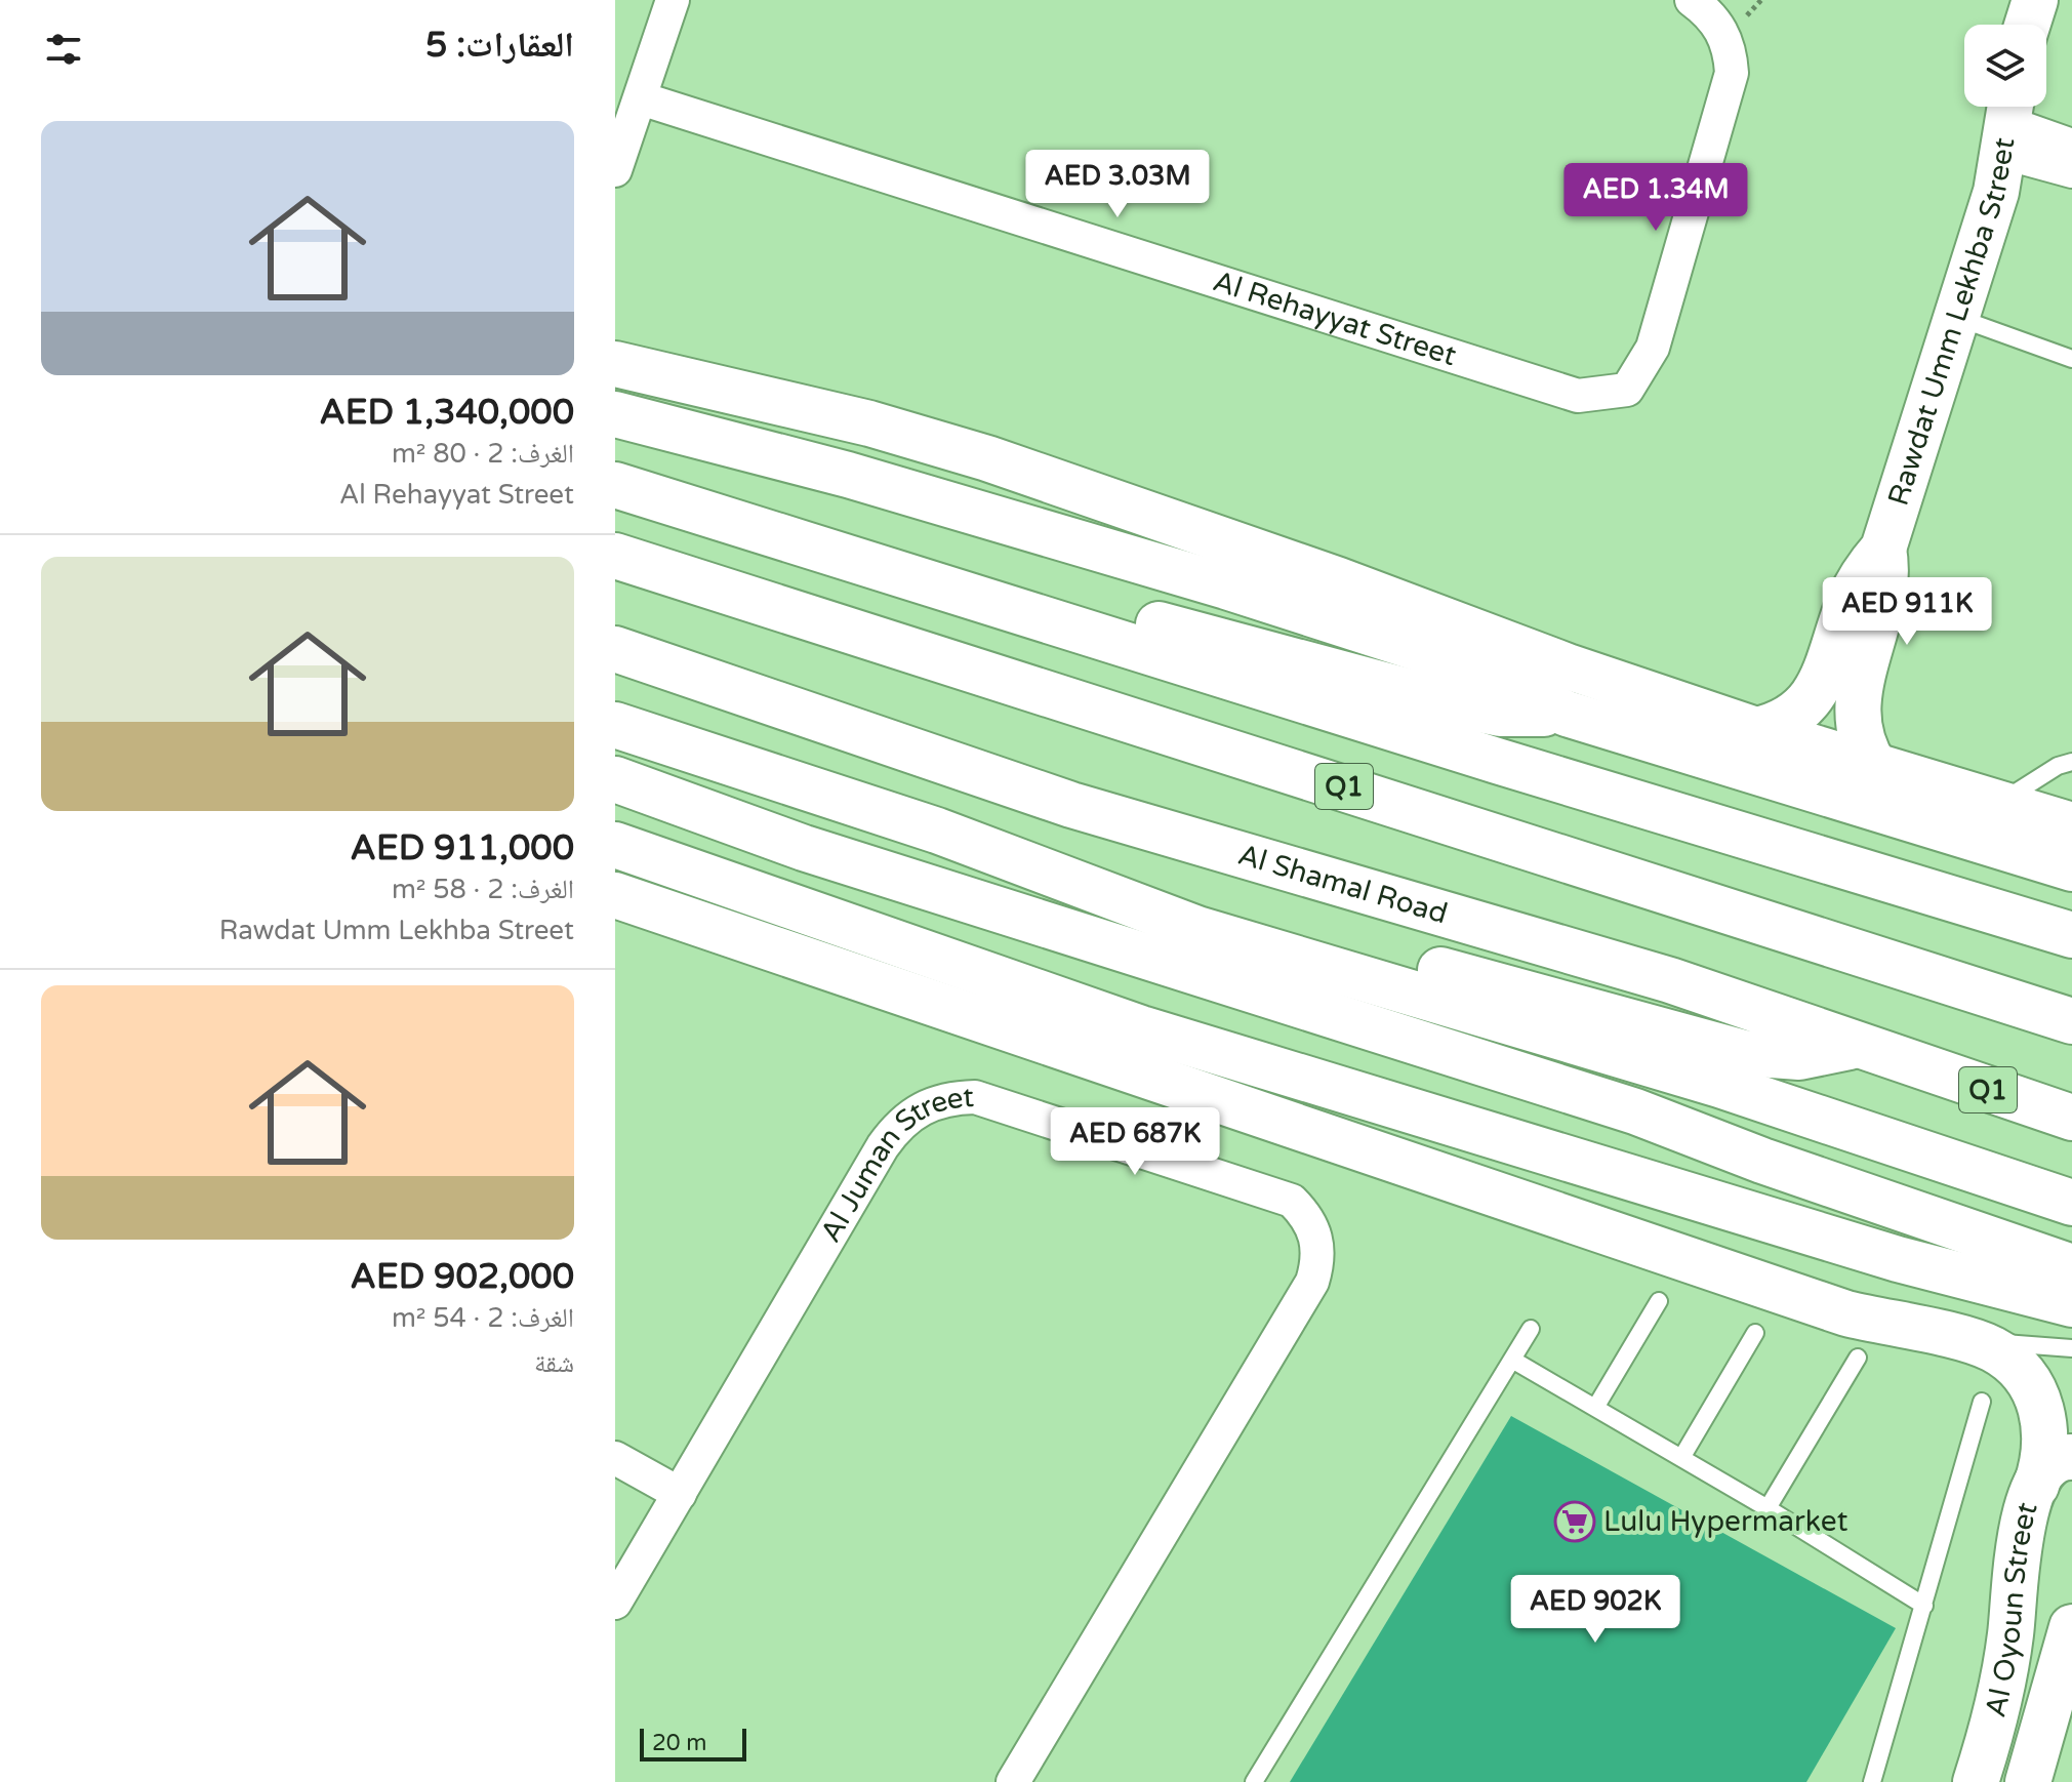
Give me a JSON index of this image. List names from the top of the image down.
{
  "streets": {
    "main road": [
      "Rawdat Umm Lekhba Street",
      "Q1",
      "Al Shamal Road",
      "Al Oyoun Street"
    ],
    "street": ["Al Rehayyat Street", "Al Juman Street"]
  },
  "places": {
    "supermarket": ["Lulu Hypermarket"]
  },
  "scale_bar": "20 m",
  "page": {
    "heading": "العقارات: 5",
    "list": [
      {
        "name": "AED 1,340,000",
        "note": "الغرف: 2 · 80 m² · Al Rehayyat Street"
      },
      {
        "name": "AED 911,000",
        "note": "الغرف: 2 · 58 m² · Rawdat Umm Lekhba Street"
      },
      {
        "name": "AED 902,000",
        "note": "الغرف: 2 · 54 m² · شقة"
      }
    ],
    "price": [
      "AED 3.03M",
      "AED 1.34M",
      "AED 911K",
      "AED 687K",
      "AED 902K"
    ],
    "scale": "20 m"
  }
}
